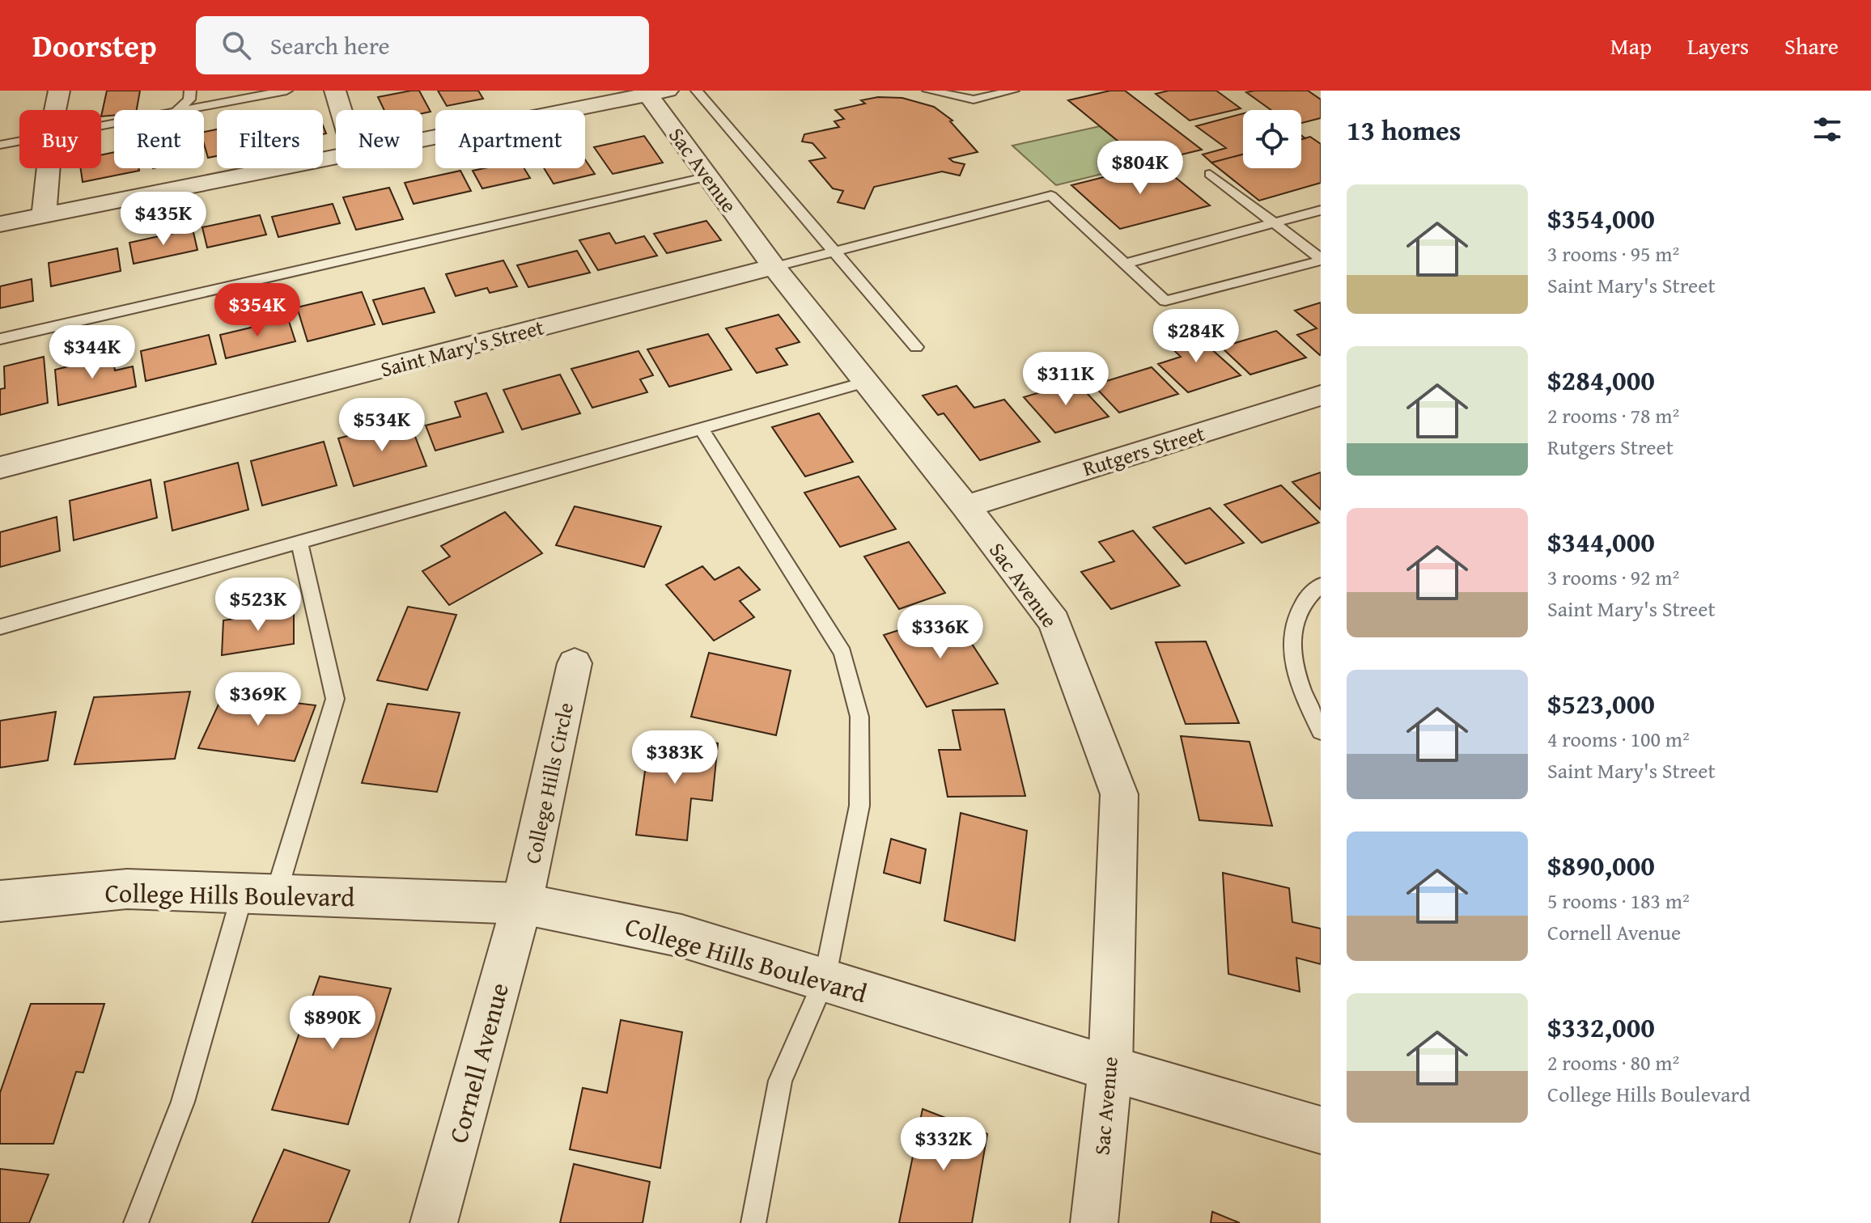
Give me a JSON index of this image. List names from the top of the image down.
{
  "streets": {
    "street": [
      "Sac Avenue",
      "Saint Mary's Street",
      "Rutgers Street",
      "College Hills Circle",
      "College Hills Boulevard",
      "Cornell Avenue"
    ]
  },
  "crossings": [
    ["Sac Avenue", "Saint Mary's Street"],
    ["Sac Avenue", "Rutgers Street"],
    ["Sac Avenue", "College Hills Boulevard"],
    ["College Hills Circle", "College Hills Boulevard"],
    ["College Hills Circle", "Cornell Avenue"],
    ["College Hills Boulevard", "Cornell Avenue"]
  ],
  "page": {
    "header": "Doorstep",
    "search": "Search here",
    "nav": ["Map", "Layers", "Share"],
    "heading": "13 homes",
    "chip": [
      "Buy",
      "Rent",
      "Filters",
      "New",
      "Apartment"
    ],
    "price": [
      "$804K",
      "$435K",
      "$354K",
      "$284K",
      "$344K",
      "$311K",
      "$534K",
      "$523K",
      "$336K",
      "$369K",
      "$383K",
      "$890K",
      "$332K"
    ],
    "list": [
      {
        "name": "$354,000",
        "note": "3 rooms · 95 m² · Saint Mary's Street"
      },
      {
        "name": "$284,000",
        "note": "2 rooms · 78 m² · Rutgers Street"
      },
      {
        "name": "$344,000",
        "note": "3 rooms · 92 m² · Saint Mary's Street"
      },
      {
        "name": "$523,000",
        "note": "4 rooms · 100 m² · Saint Mary's Street"
      },
      {
        "name": "$890,000",
        "note": "5 rooms · 183 m² · Cornell Avenue"
      },
      {
        "name": "$332,000",
        "note": "2 rooms · 80 m² · College Hills Boulevard"
      }
    ]
  }
}
